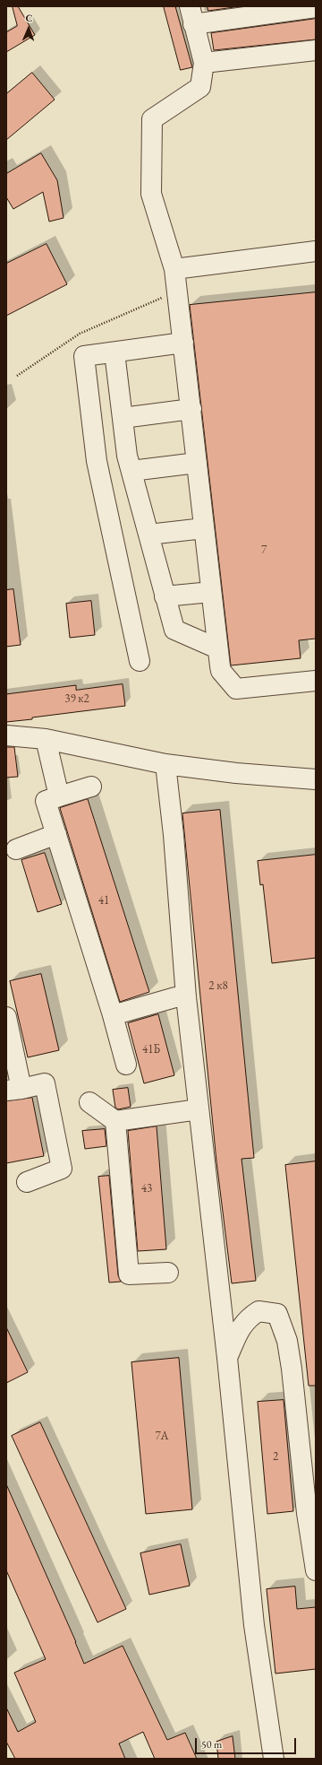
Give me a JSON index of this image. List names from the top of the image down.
{
  "house_numbers": [
    "7",
    "39 к2",
    "41",
    "2 к8",
    "41Б",
    "43",
    "7А",
    "2"
  ],
  "scale_bar": "50 m",
  "north": "top"
}
